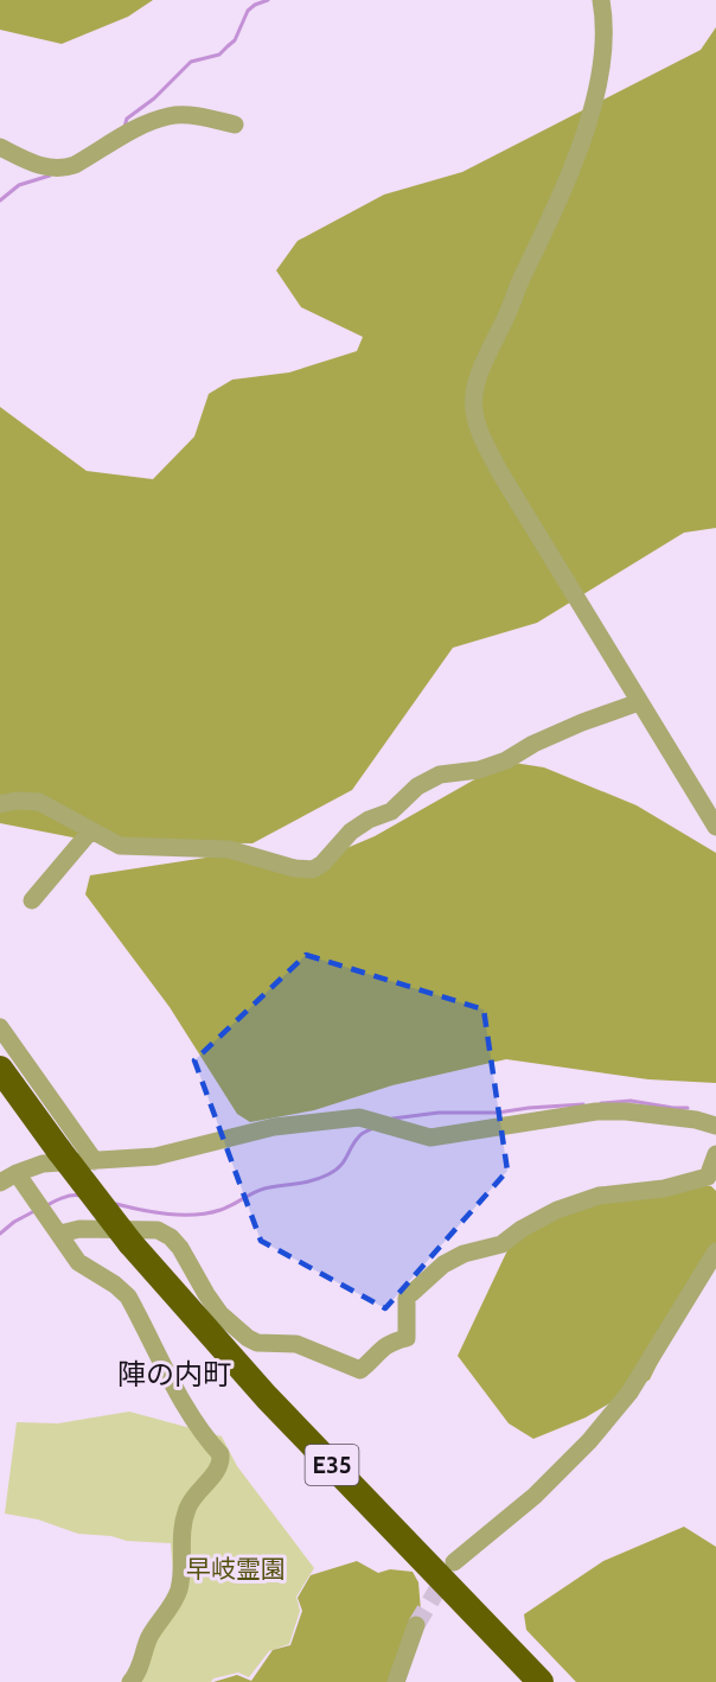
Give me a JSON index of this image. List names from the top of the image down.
{
  "streets": {
    "highway": ["E35"]
  },
  "districts": ["陣の内町"],
  "parks": ["早岐霊園"]
}
